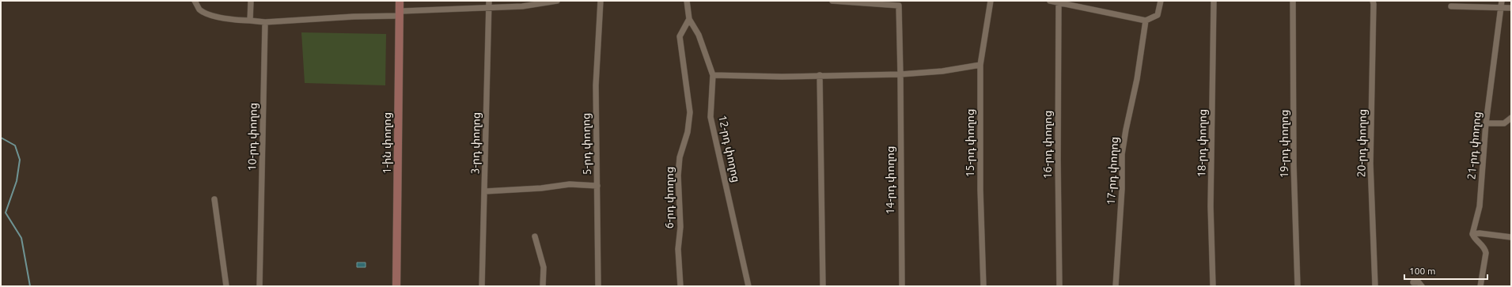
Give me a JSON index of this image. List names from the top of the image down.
{
  "streets": {
    "main road": ["1-ին փողոց"],
    "street": [
      "10-րդ փողոց",
      "3-րդ փողոց",
      "15-րդ փողոց",
      "18-րդ փողոց",
      "20-րդ փողոց",
      "5-րդ փողոց",
      "19-րդ փողոց",
      "16-րդ փողոց",
      "21-րդ փողոց",
      "12-րդ փողոց",
      "17-րդ փողոց",
      "14-րդ փողոց",
      "6-րդ փողոց"
    ]
  },
  "crossings": [
    ["12-րդ փողոց", "6-րդ փողոց"]
  ],
  "scale_bar": "100 m"
}
